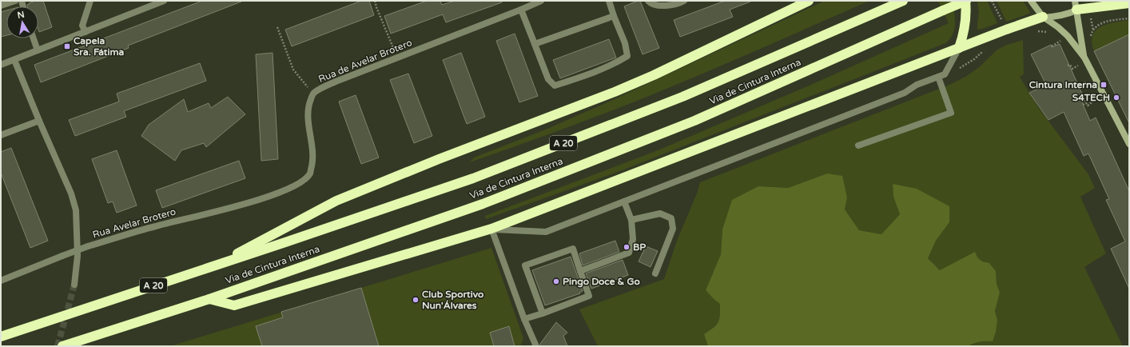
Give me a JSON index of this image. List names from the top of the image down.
{
  "streets": {
    "highway": ["Via de Cintura Interna", "A 20"],
    "street": ["Rua de Avelar Brotero", "Rua Avelar Brotero"]
  },
  "crossings": [
    ["Rua de Avelar Brotero", "Rua Avelar Brotero"]
  ],
  "places": {
    "transit": ["Capela Sra. Fátima", "Cintura Interna"],
    "other": [
      "S4TECH",
      "BP",
      "Pingo Doce & Go",
      "Club Sportivo Nun'Álvares"
    ]
  },
  "north": "top"
}
